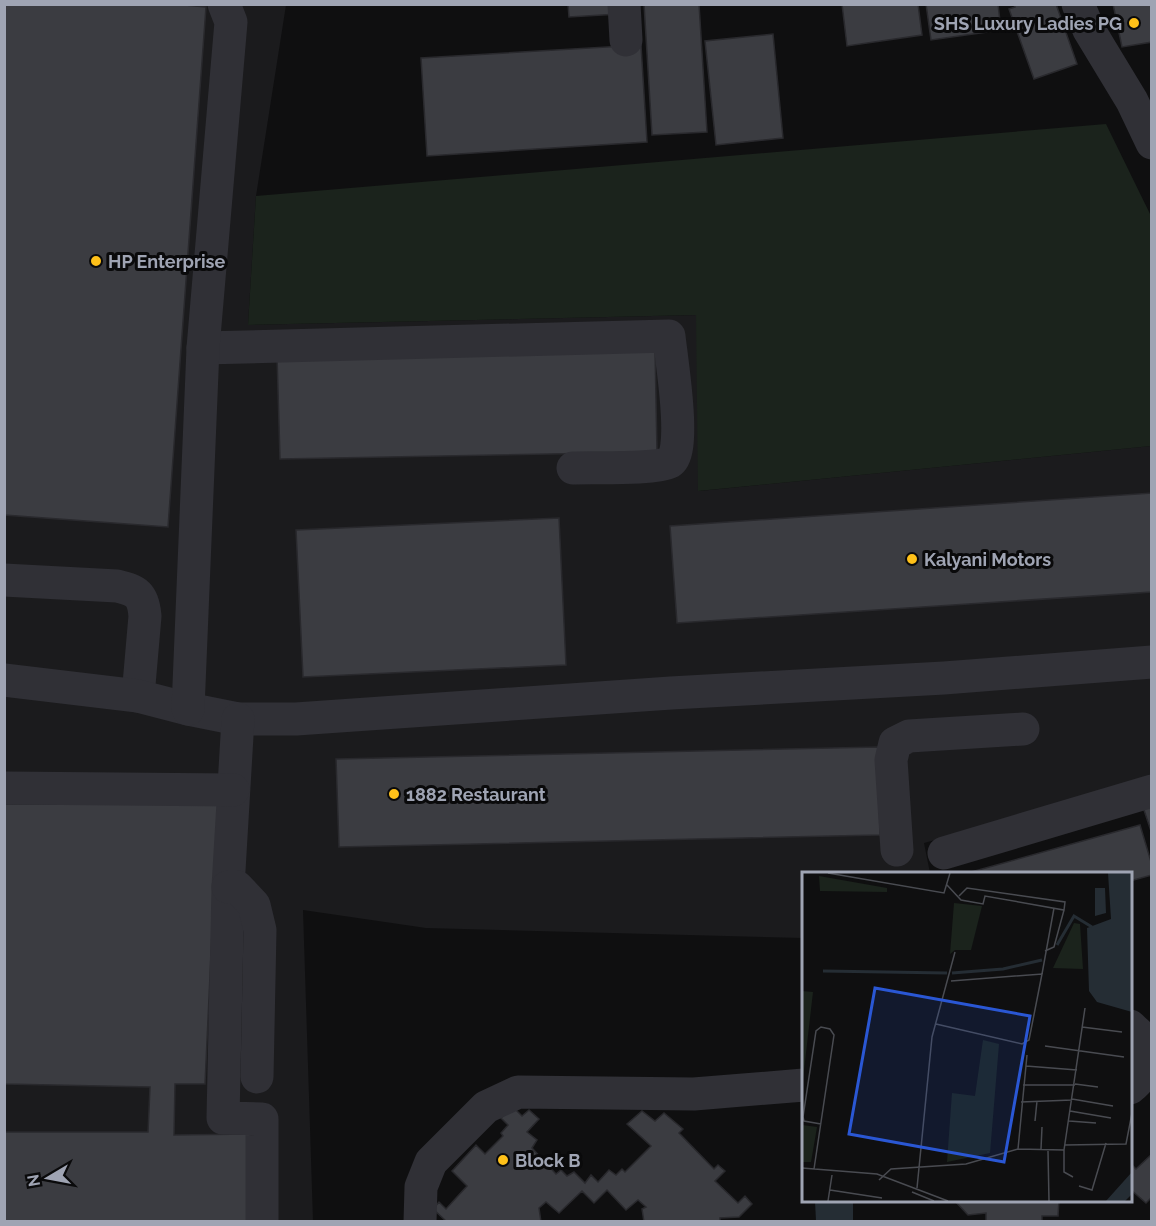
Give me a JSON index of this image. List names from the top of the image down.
{
  "places": [
    "SHS Luxury Ladies PG",
    "HP Enterprise",
    "Kalyani Motors",
    "1882 Restaurant",
    "Block B"
  ],
  "north": "left"
}
